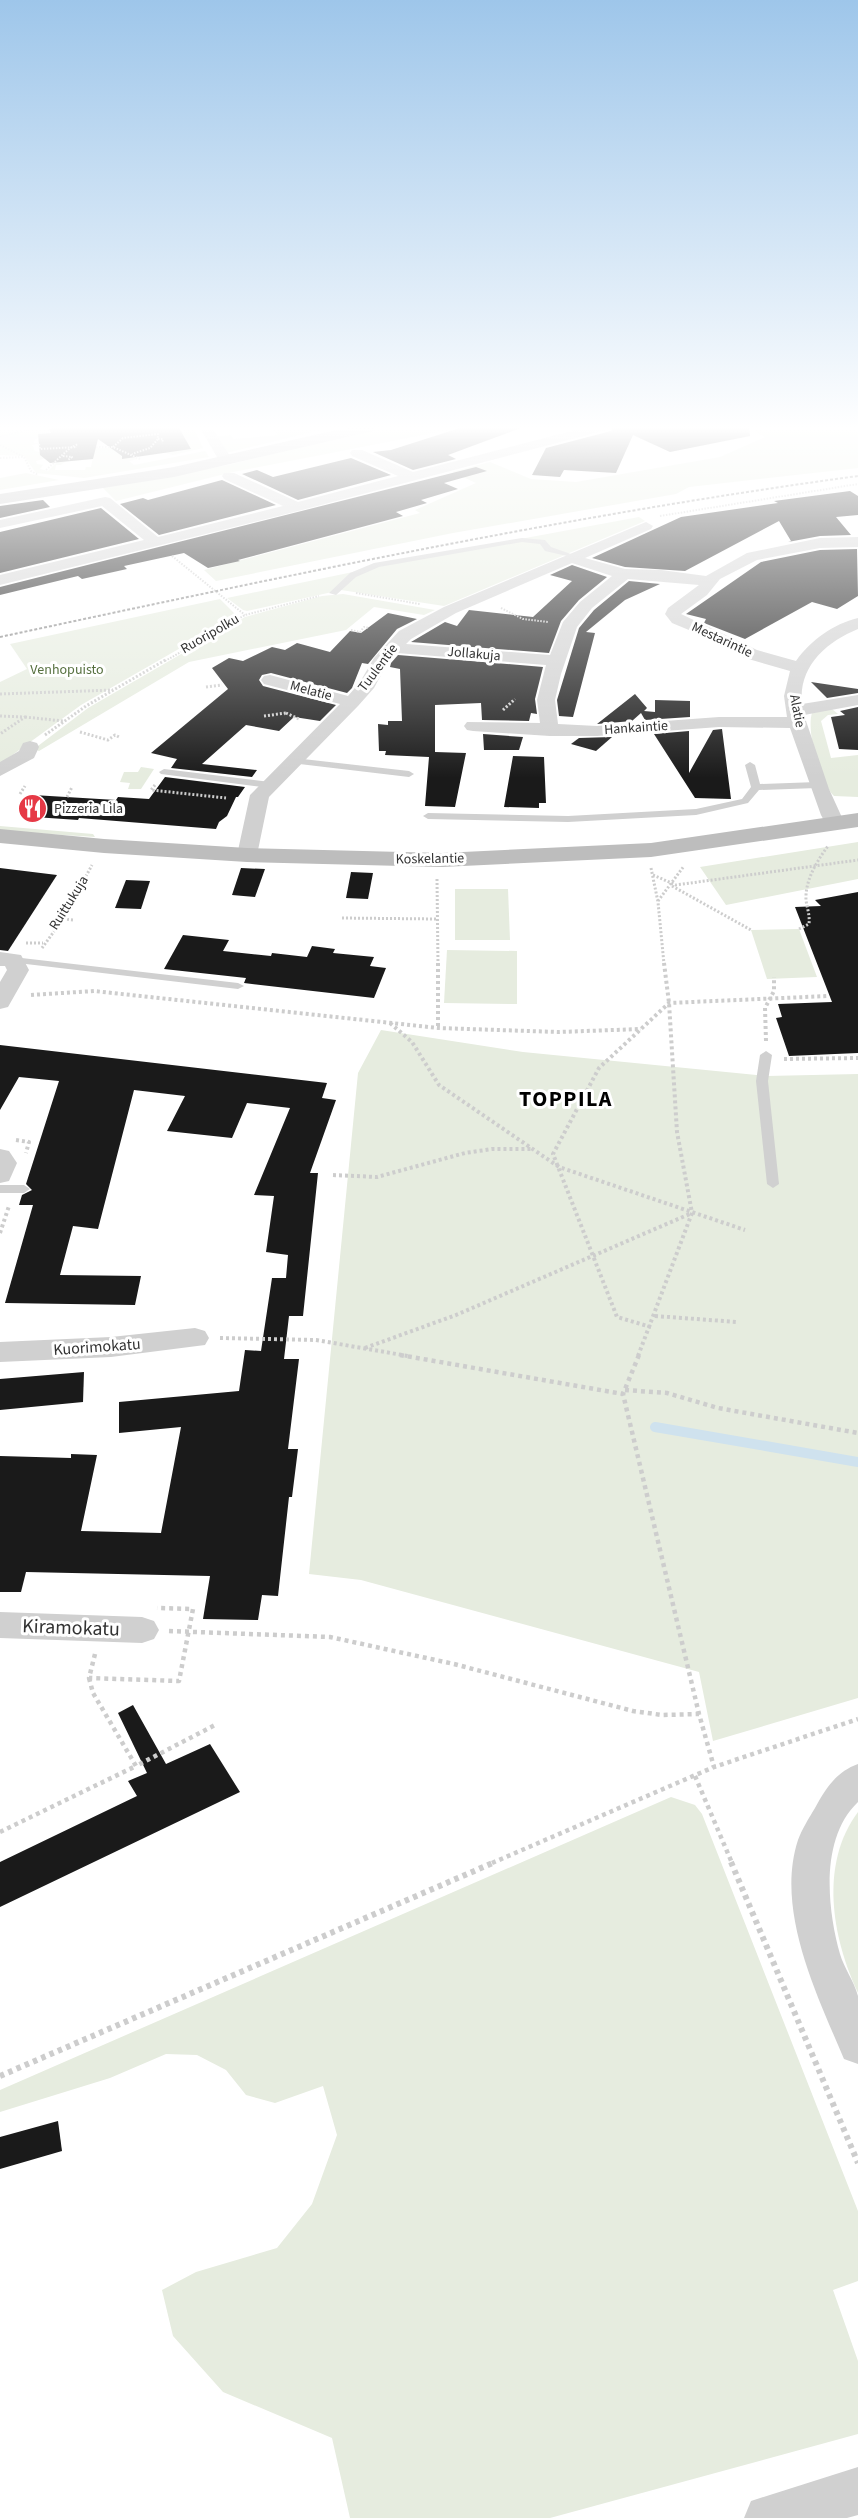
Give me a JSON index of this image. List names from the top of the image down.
{
  "streets": {
    "main road": ["Koskelantie"],
    "street": [
      "Mestarintie",
      "Jollakuja",
      "Tuulentie",
      "Melatie",
      "Alatie",
      "Hankaintie",
      "Kuorimokatu",
      "Kiramokatu"
    ],
    "path": ["Ruoripolku", "Ruittukuja"]
  },
  "crossings": [
    ["Ruoripolku", "Tuulentie"],
    ["Mestarintie", "Alatie"],
    ["Jollakuja", "Tuulentie"],
    ["Tuulentie", "Melatie"],
    ["Tuulentie", "Koskelantie"],
    ["Alatie", "Hankaintie"],
    ["Alatie", "Koskelantie"]
  ],
  "districts": ["TOPPILA"],
  "parks": ["Venhopuisto"],
  "places": {
    "restaurant": ["Pizzeria Lila"]
  }
}
